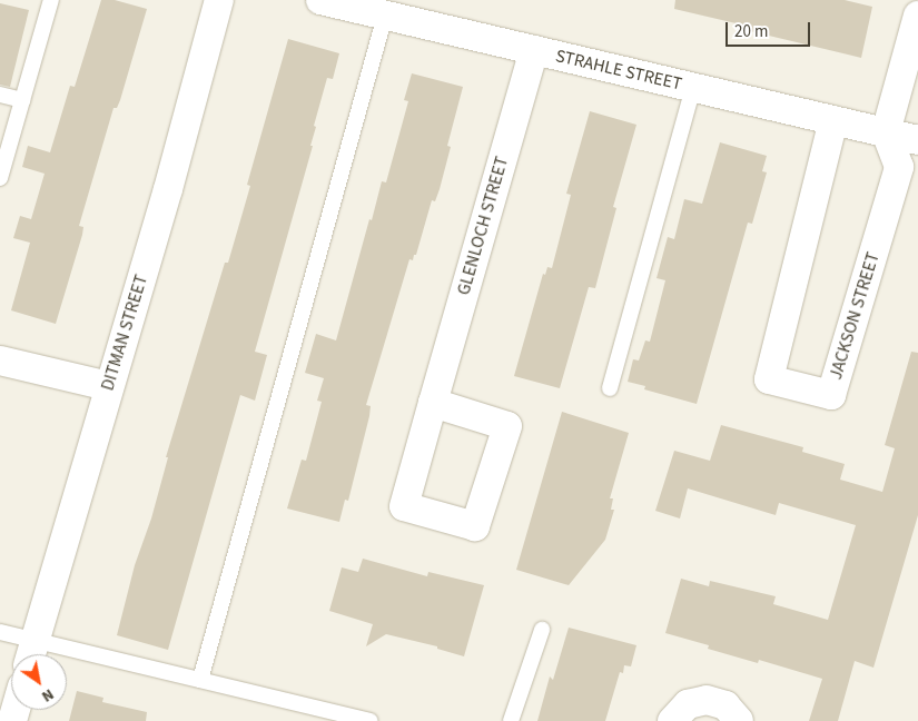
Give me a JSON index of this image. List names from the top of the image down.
{
  "streets": {
    "street": [
      "STRAHLE STREET",
      "GLENLOCH STREET",
      "JACKSON STREET",
      "DITMAN STREET"
    ]
  },
  "crossings": [
    ["STRAHLE STREET", "GLENLOCH STREET"],
    ["STRAHLE STREET", "JACKSON STREET"]
  ],
  "scale_bar": "20 m",
  "north": "bottom right"
}
